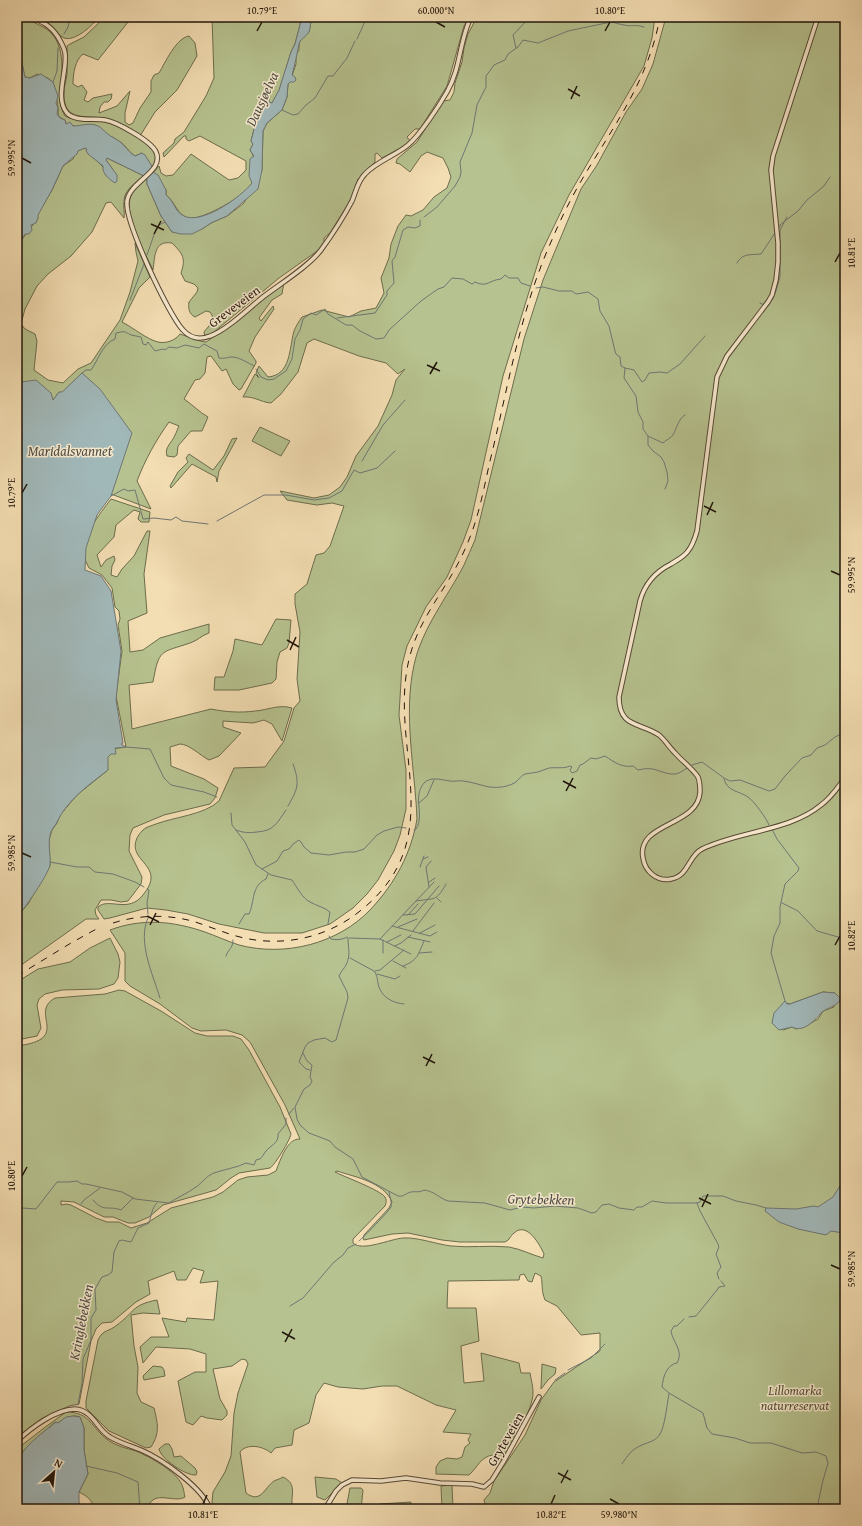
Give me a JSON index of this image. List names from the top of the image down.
{
  "streets": {
    "street": ["Greveveien", "Gryteveien"]
  },
  "water": [
    "Dausjøelva",
    "Maridalsvannet",
    "Grytebekken",
    "Kringlebekken"
  ],
  "parks": ["Lillomarka naturreservat"],
  "north": "top right",
  "coordinates": [
    "10.79°E",
    "60.000°N",
    "10.80°E",
    "59.995°N",
    "10.81°E",
    "59.985°N",
    "10.82°E",
    "59.980°N"
  ]
}
